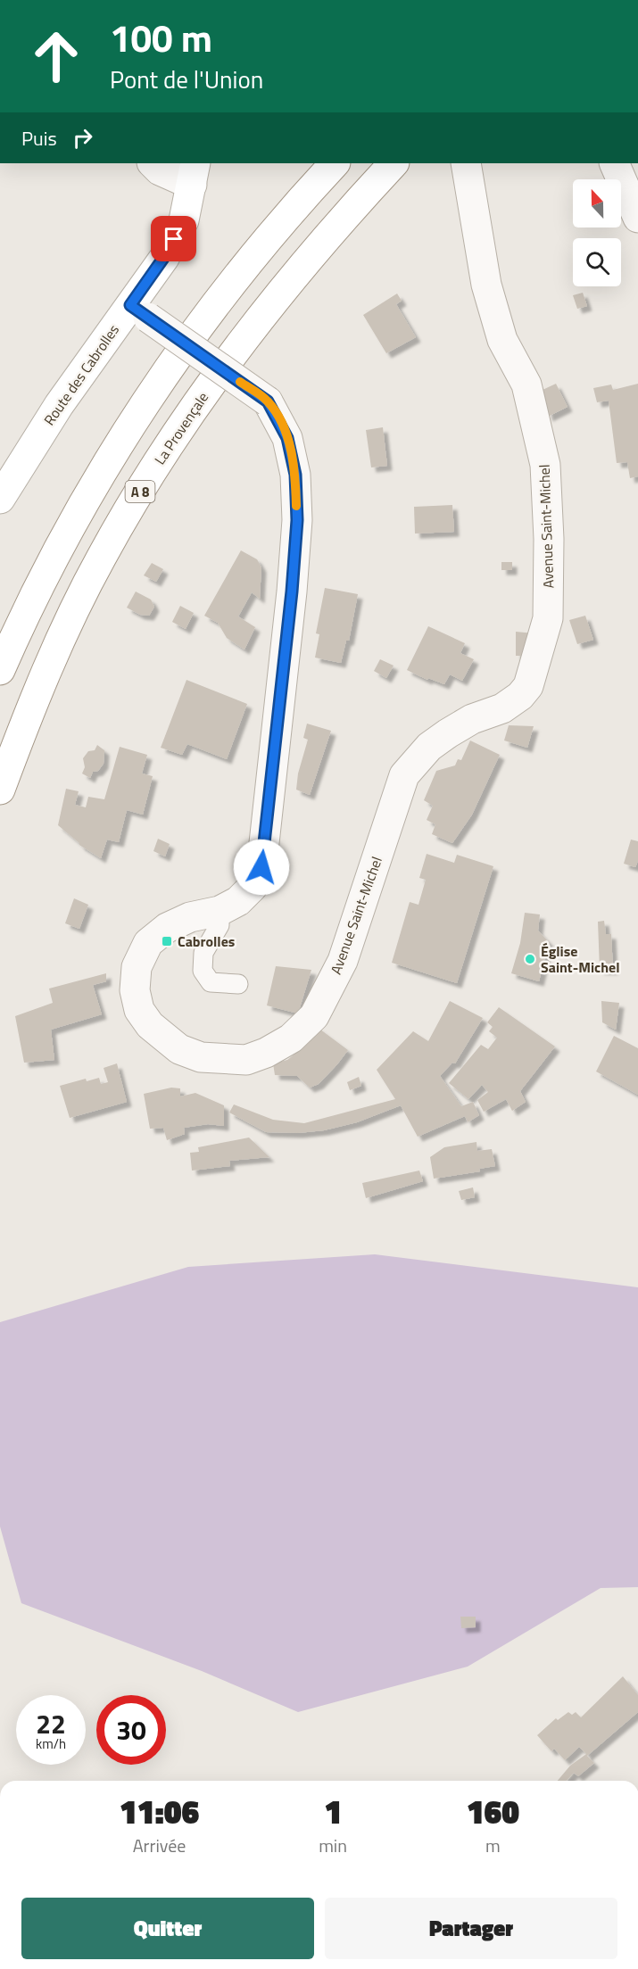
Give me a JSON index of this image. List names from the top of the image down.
{
  "streets": {
    "main road": ["Route des Cabrolles", "La Provençale", "A 8"],
    "street": ["Avenue Saint-Michel"]
  },
  "crossings": [
    ["Route des Cabrolles", "Avenue Saint-Michel"]
  ],
  "places": {
    "transit": ["Cabrolles"],
    "other": ["Église Saint-Michel"]
  },
  "north": "top",
  "page": {
    "turn": ["100 m", "Pont de l'Union"],
    "then": "Puis",
    "speed": "22 km/h",
    "limit": "30",
    "eta": [
      "11:06",
      "Arrivée",
      "1",
      "min",
      "160",
      "m"
    ],
    "buttons": ["Quitter", "Partager"]
  }
}
